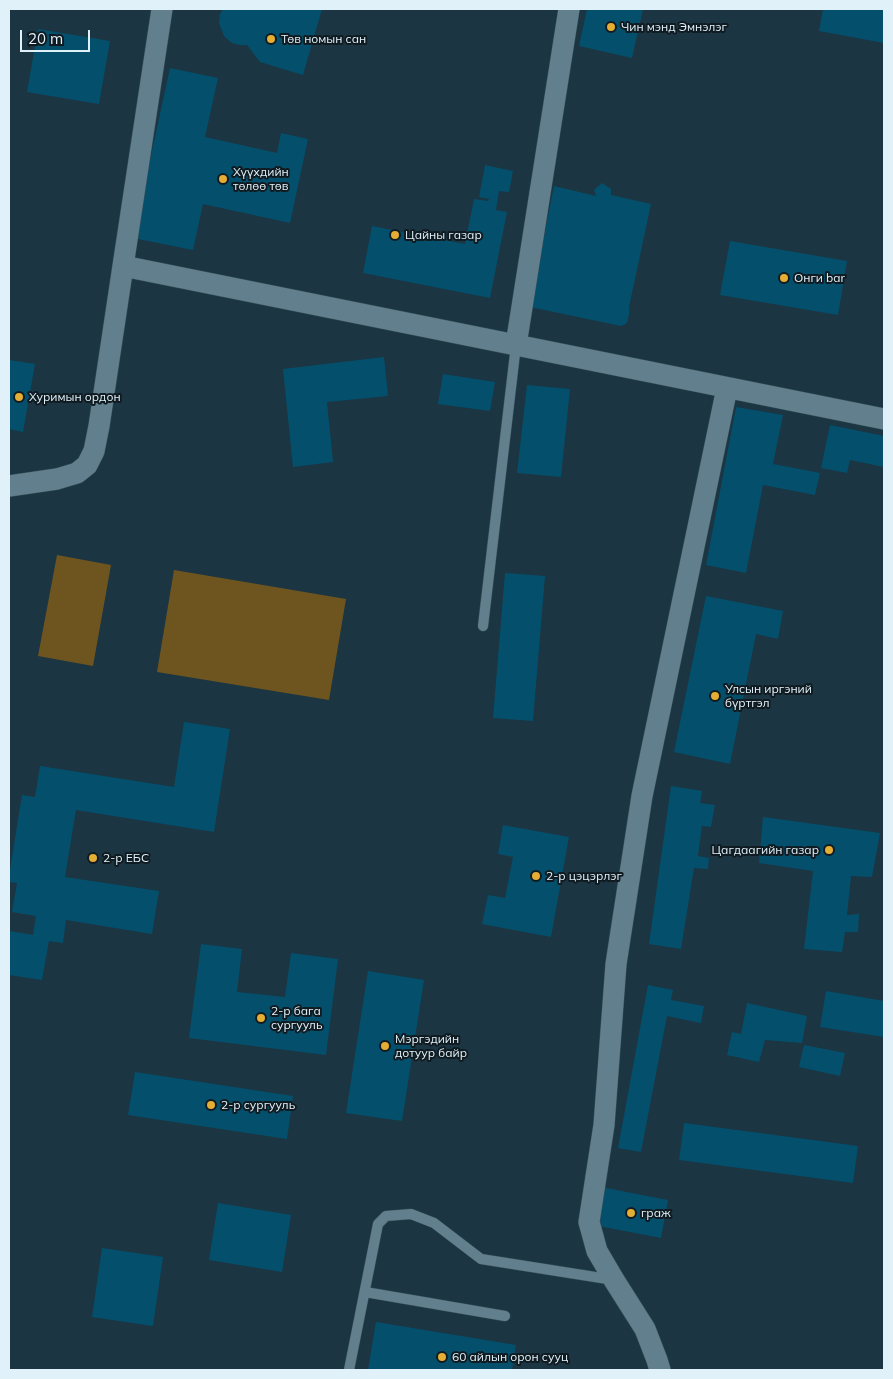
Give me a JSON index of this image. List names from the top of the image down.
{
  "places": [
    "Чин мэнд Эмнэлэг",
    "Төв номын сан",
    "Хүүхдийн төлөө төв",
    "Цайны газар",
    "Онги bar",
    "Хуримын ордон",
    "Улсын иргэний бүртгэл",
    "Цагдаагийн газар",
    "2-р ЕБС",
    "2-р цэцэрлэг",
    "2-р бага сургууль",
    "Мэргэдийн дотуур байр",
    "2-р сургууль",
    "граж",
    "60 айлын орон сууц"
  ],
  "scale_bar": "20 m"
}
